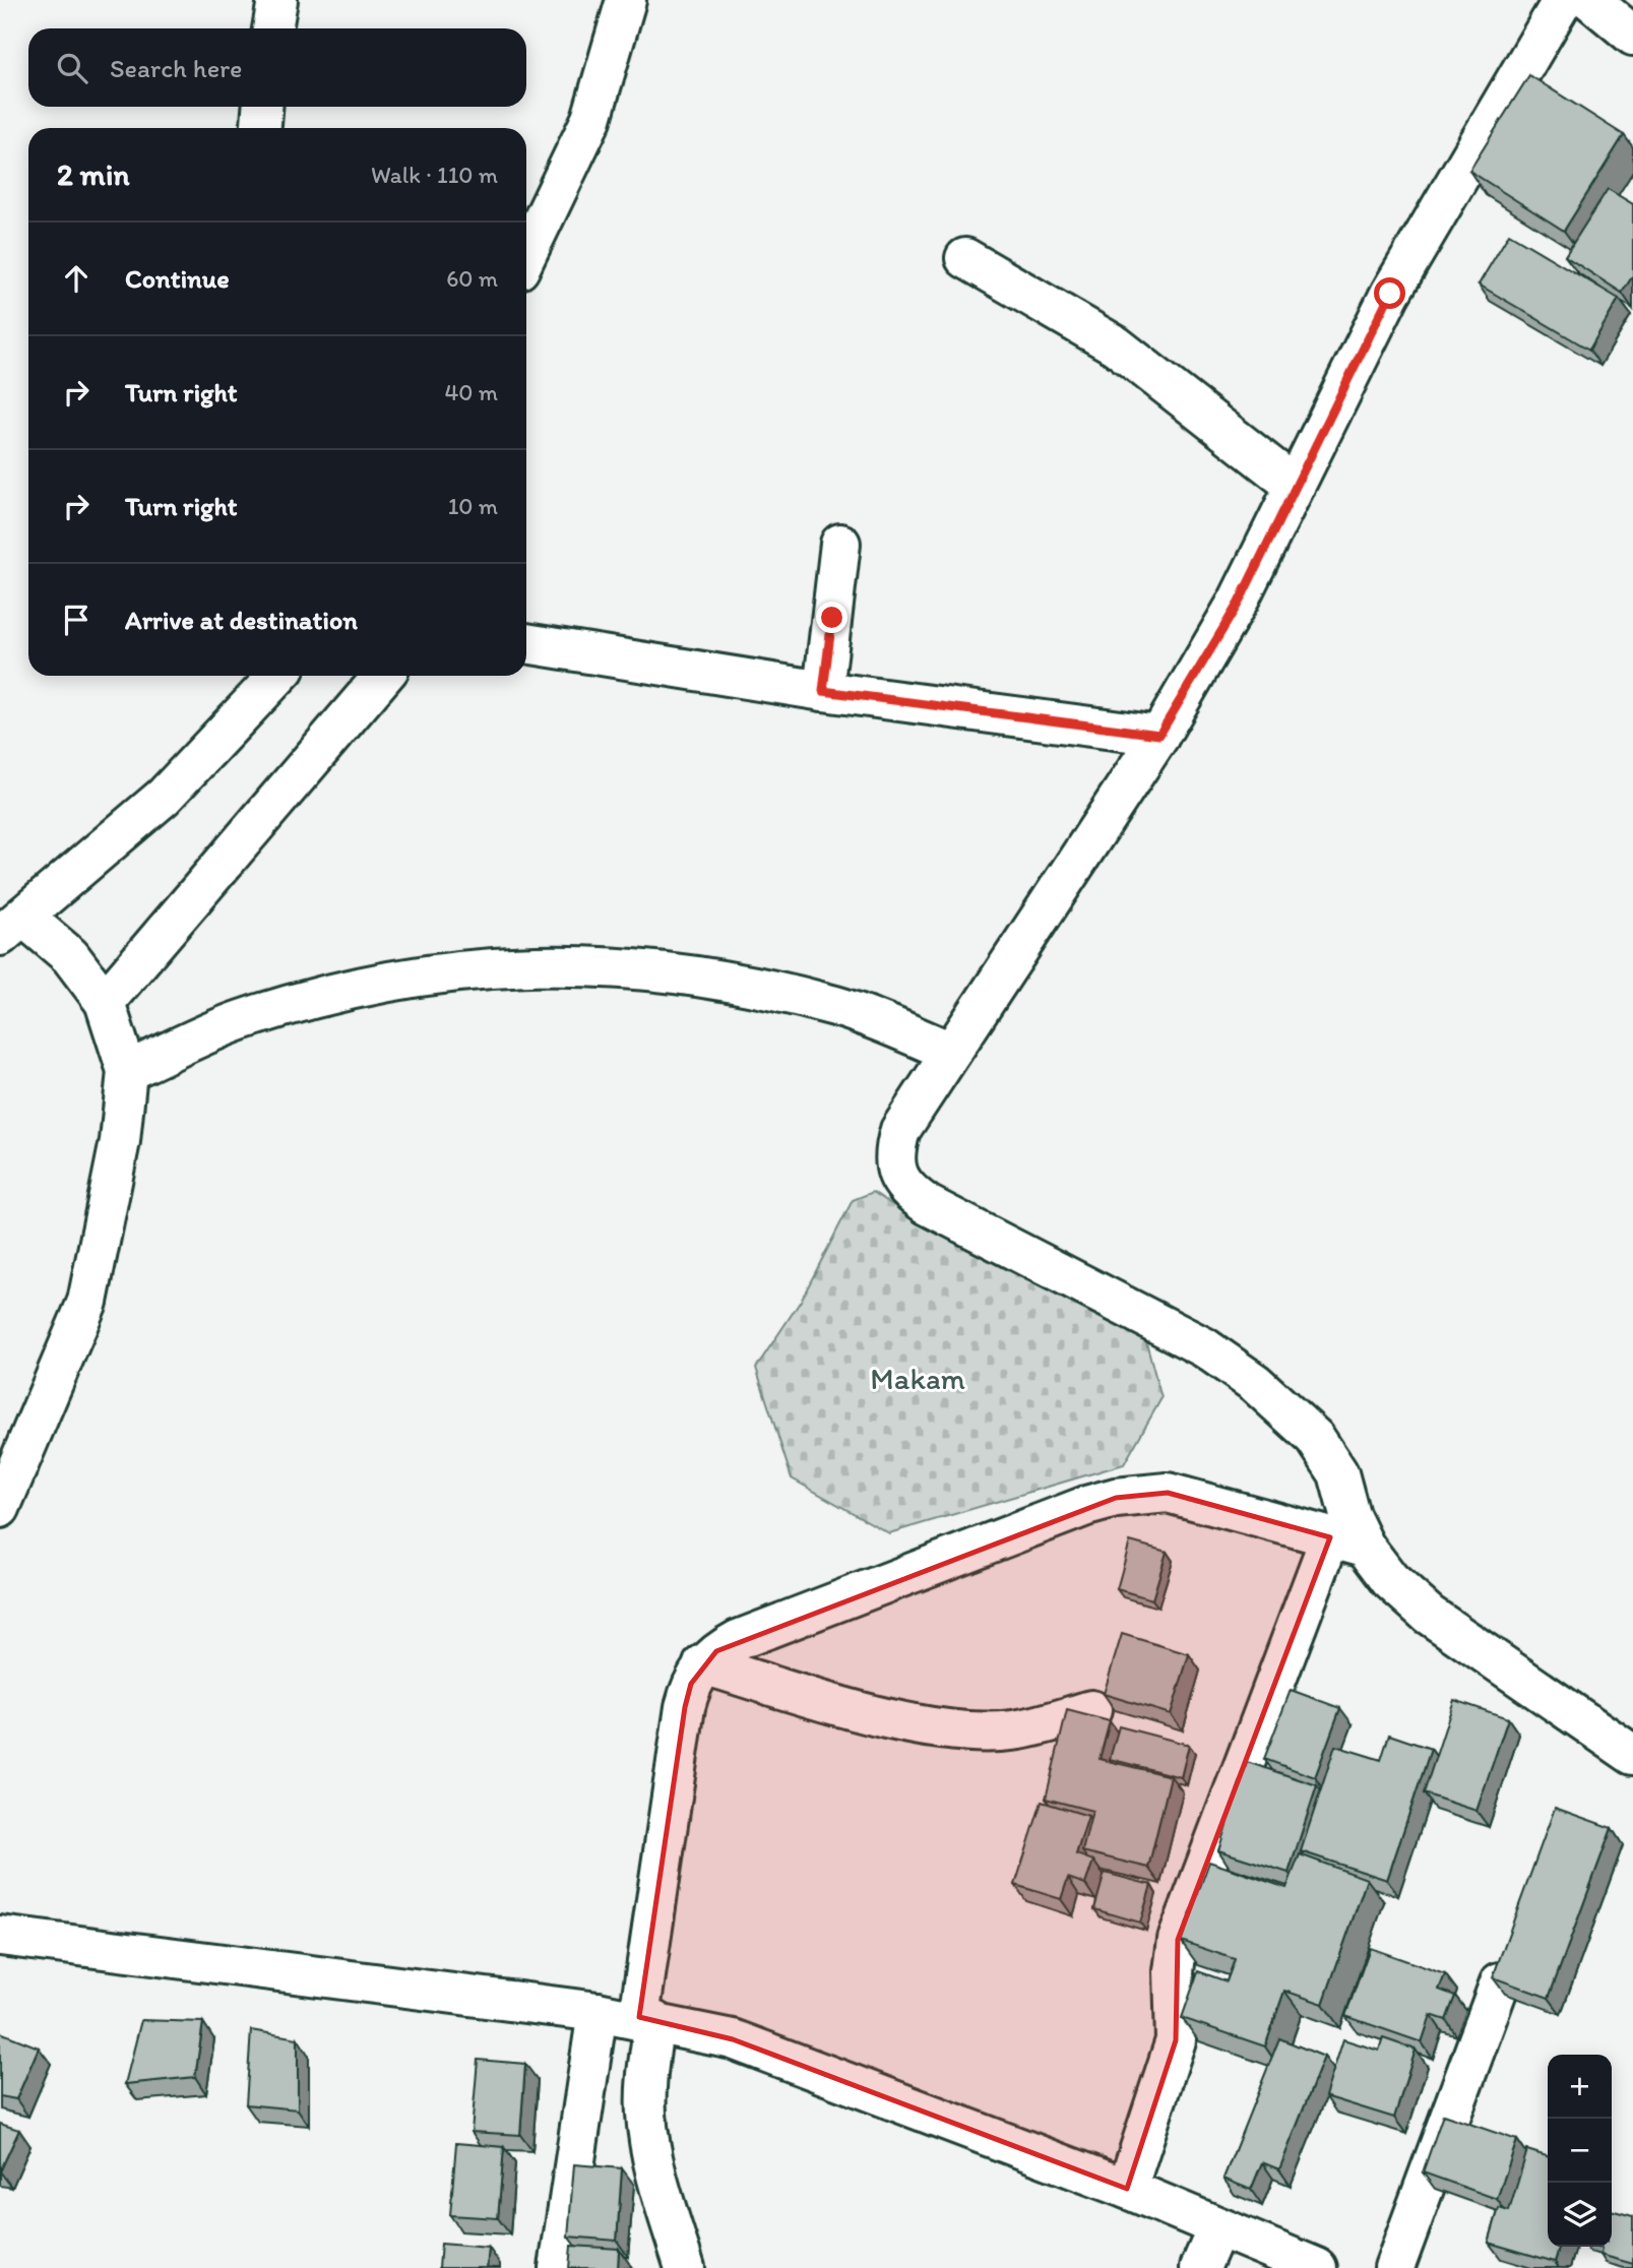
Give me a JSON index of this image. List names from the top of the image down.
{
  "parks": ["Makam"],
  "page": {
    "search": "Search here",
    "heading": ["2 min", "Walk · 110 m"],
    "list": [
      ["Continue", "60 m"],
      ["Turn right", "40 m"],
      ["Turn right", "10 m"],
      "Arrive at destination"
    ],
    "map_buttons": ["+", "−"]
  }
}
